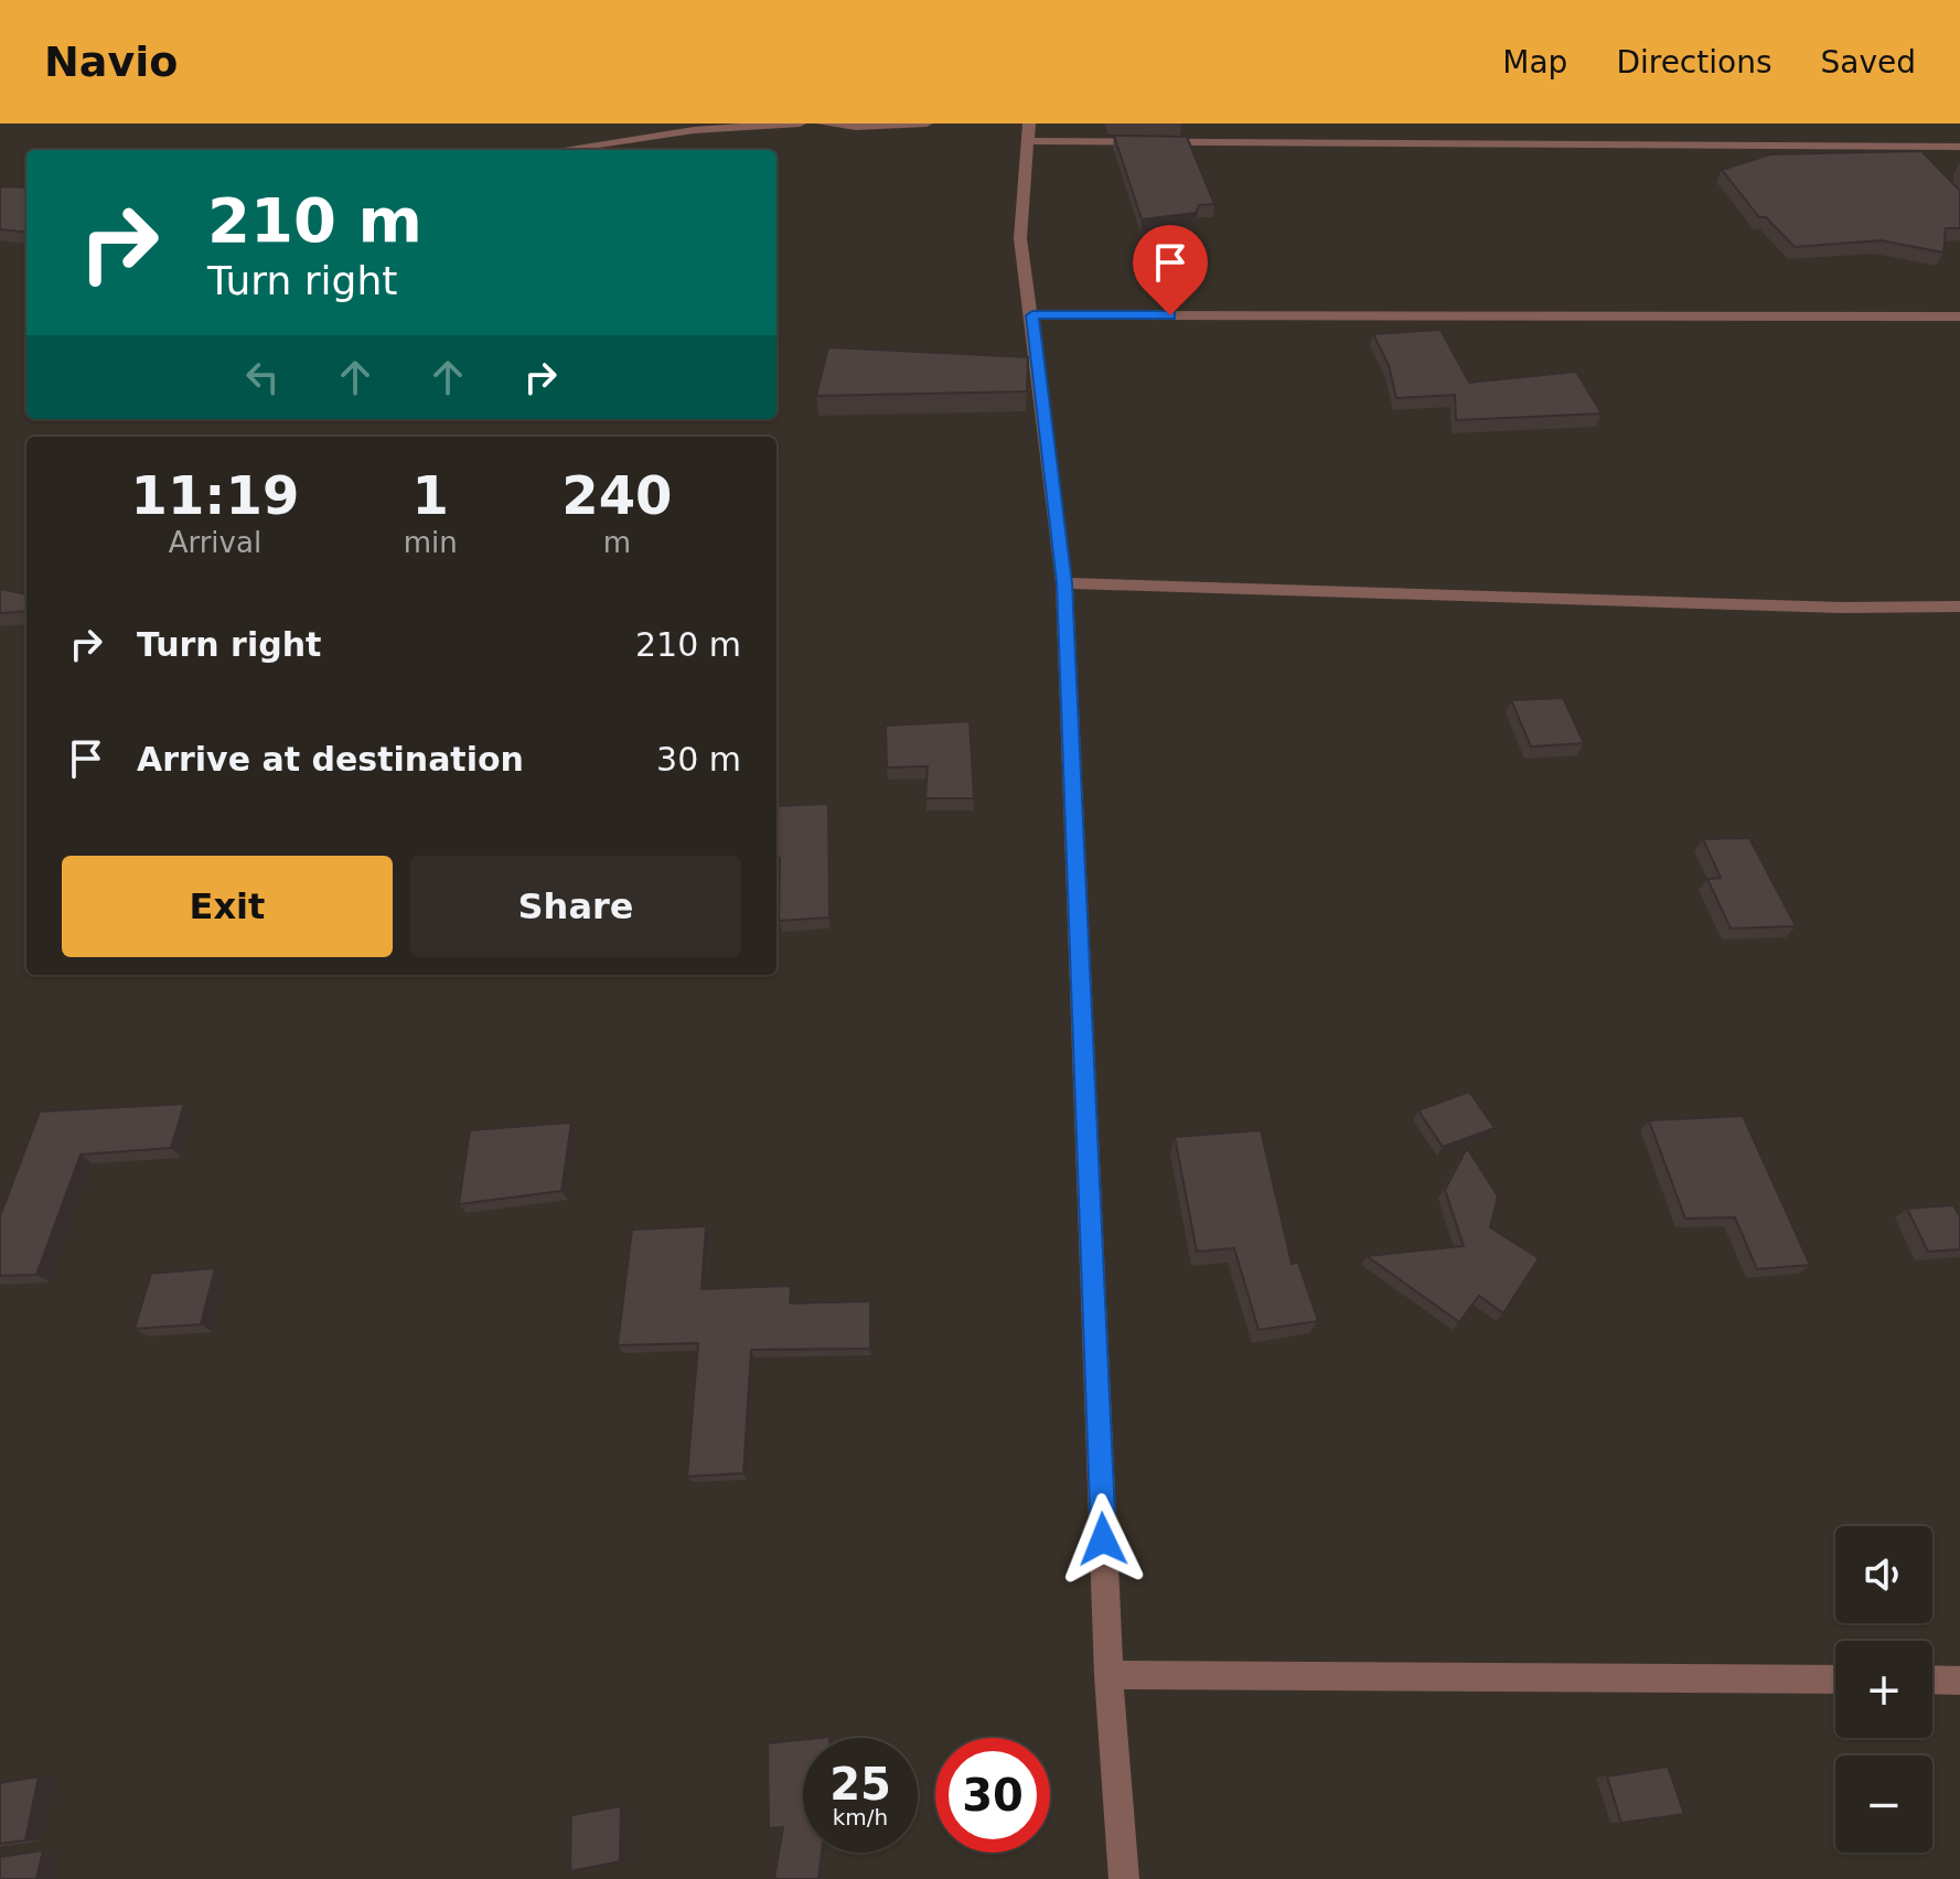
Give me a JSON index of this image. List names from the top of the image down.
{
  "page": {
    "header": "Navio",
    "nav": ["Map", "Directions", "Saved"],
    "turn": ["210 m", "Turn right"],
    "eta": [
      "11:19",
      "Arrival",
      "1",
      "min",
      "240",
      "m"
    ],
    "list": [
      {
        "name": "Turn right",
        "value": "210 m"
      },
      {
        "name": "Arrive at destination",
        "value": "30 m"
      }
    ],
    "buttons": ["Exit", "Share"],
    "map_buttons": ["+", "−"],
    "speed": "25 km/h",
    "limit": "30"
  }
}
